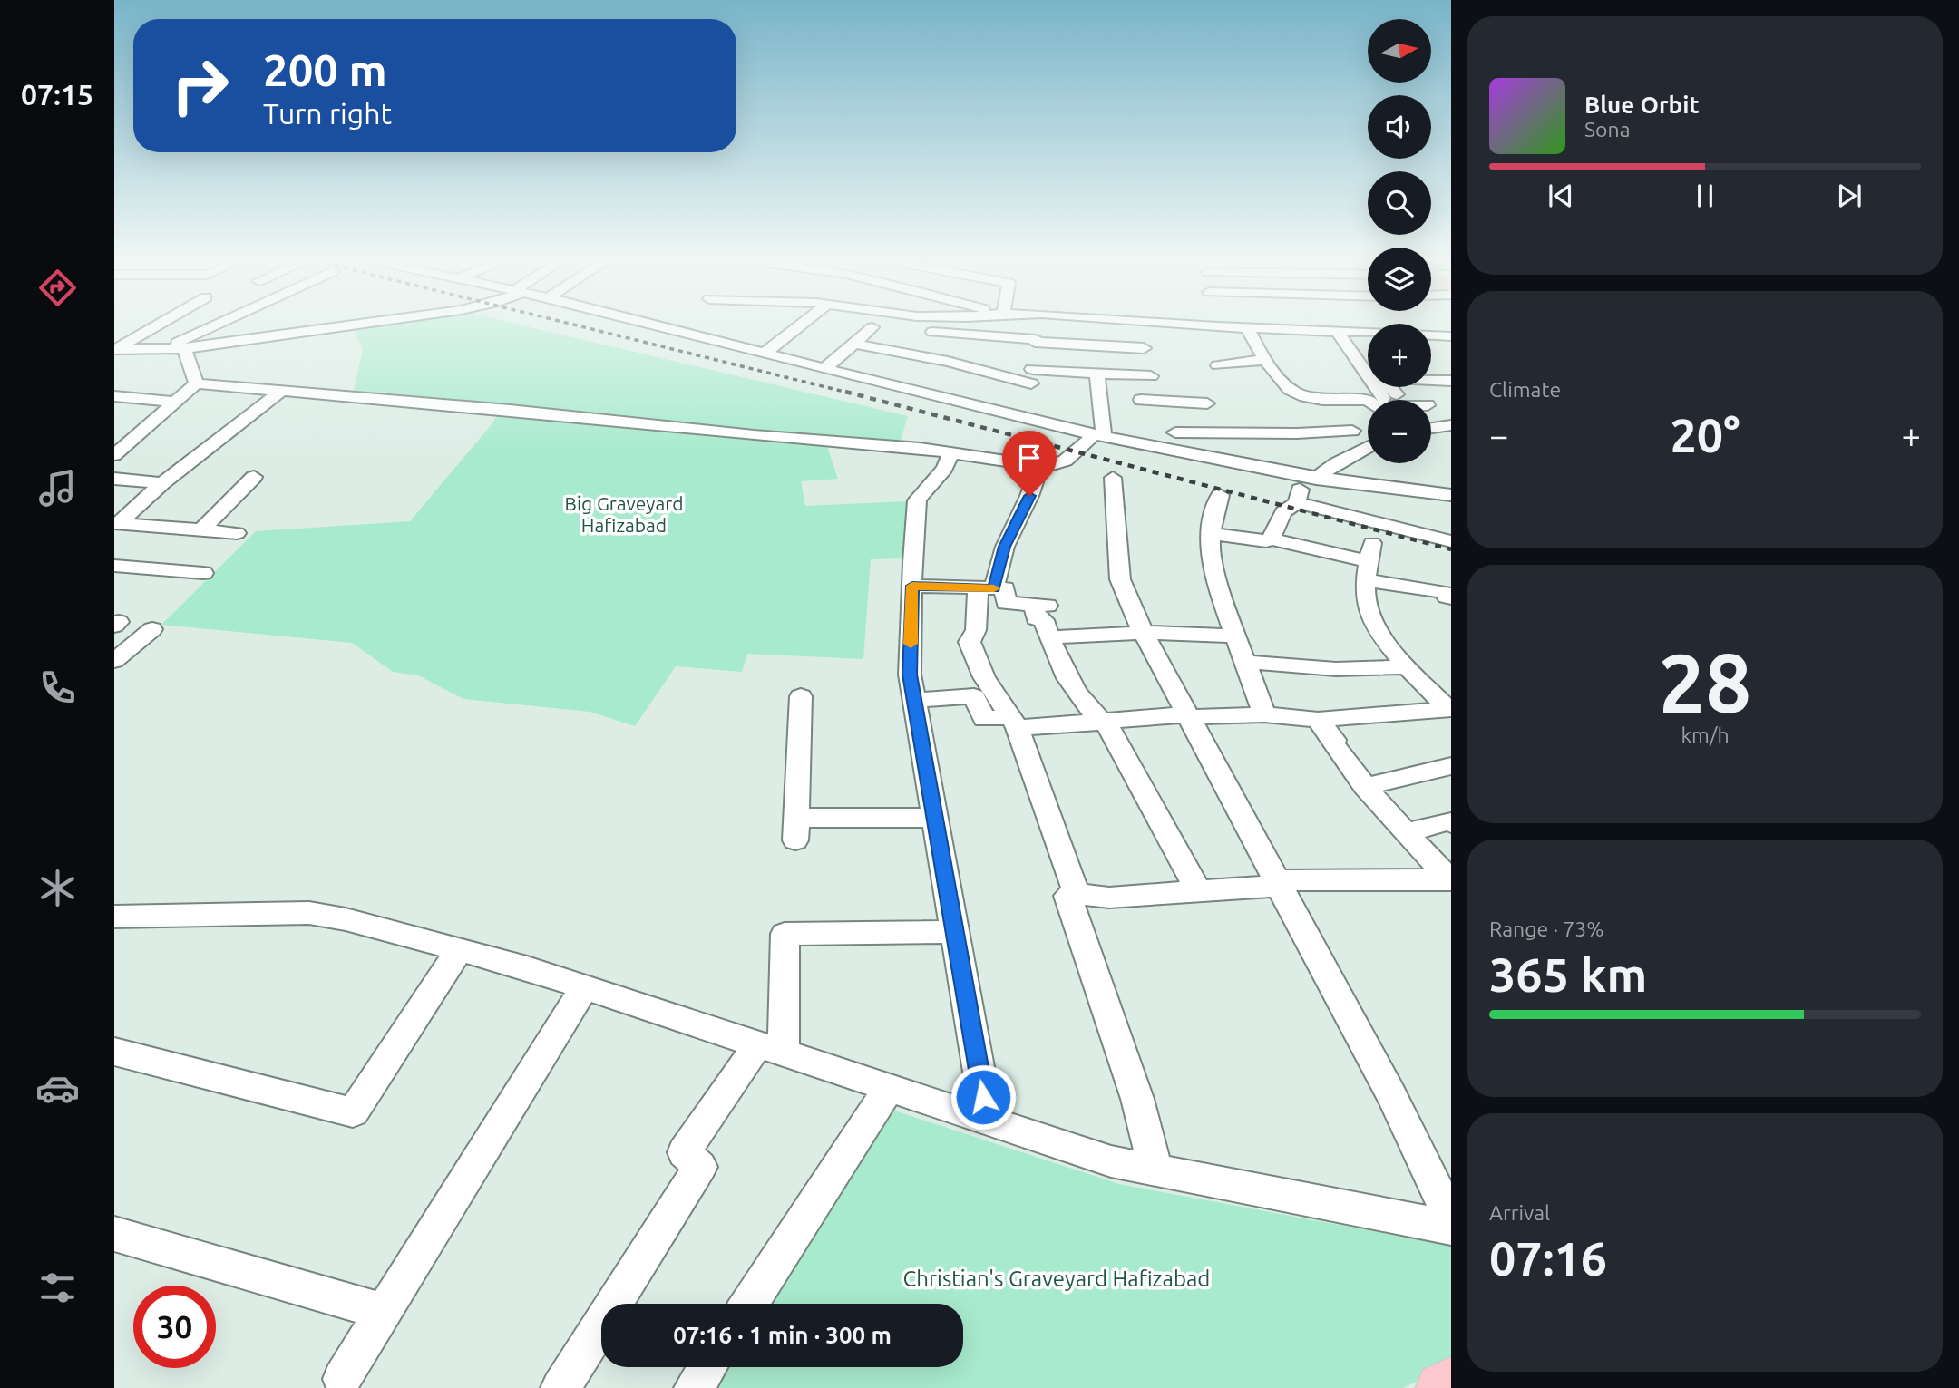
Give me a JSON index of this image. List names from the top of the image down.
{
  "parks": ["Big Graveyard Hafizabad", "Christian's Graveyard Hafizabad"],
  "north": "right",
  "page": {
    "tabs": "07:15",
    "map_buttons": ["+", "−"],
    "turn": ["200 m", "Turn right"],
    "song": ["Blue Orbit", "Sona"],
    "tile": [
      "Climate",
      ["28", "km/h"],
      ["Range · 73%", "365 km"],
      ["Arrival", "07:16"]
    ],
    "heat": ["−", "20°", "+"],
    "limit": "30",
    "trip": "07:16 · 1 min · 300 m"
  }
}
